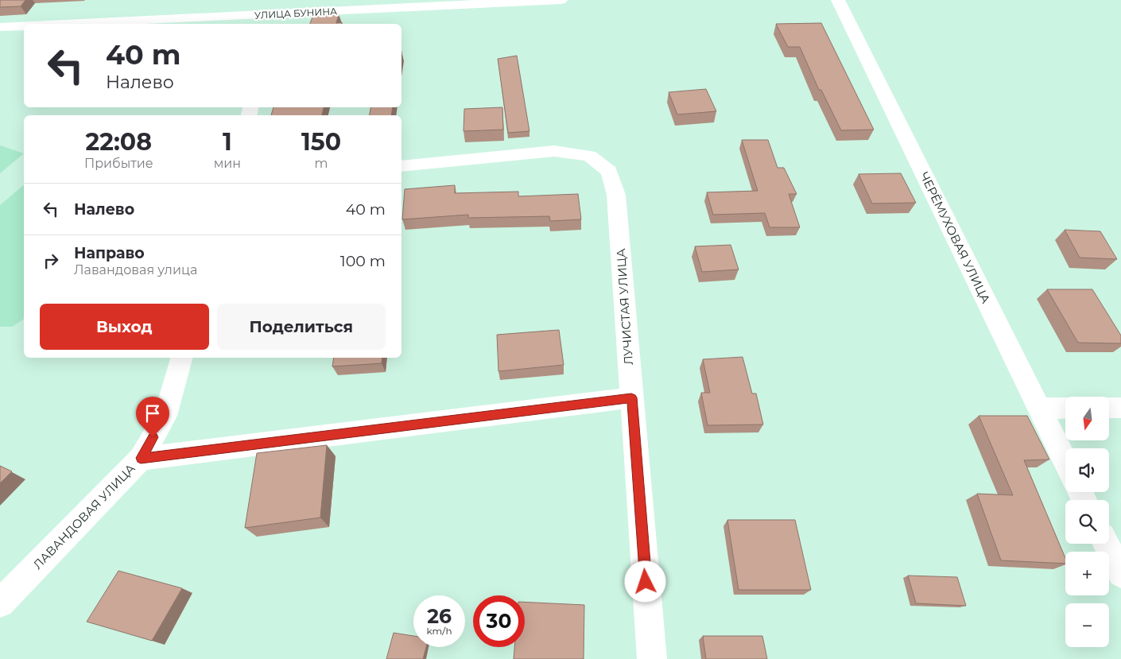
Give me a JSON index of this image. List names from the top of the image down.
{
  "streets": {
    "street": [
      "УЛИЦА БУНИНА",
      "ЧЕРЁМУХОВАЯ УЛИЦА",
      "ЛУЧИСТАЯ УЛИЦА",
      "ЛАВАНДОВАЯ УЛИЦА"
    ]
  },
  "north": "bottom",
  "page": {
    "turn": ["40 m", "Налево"],
    "eta": [
      "22:08",
      "Прибытие",
      "1",
      "мин",
      "150",
      "m"
    ],
    "list": [
      {
        "name": "Налево",
        "value": "40 m"
      },
      {
        "name": "Направо",
        "note": "Лавандовая улица",
        "value": "100 m"
      }
    ],
    "buttons": ["Выход", "Поделиться"],
    "map_buttons": ["+", "−"],
    "speed": "26 km/h",
    "limit": "30"
  }
}
